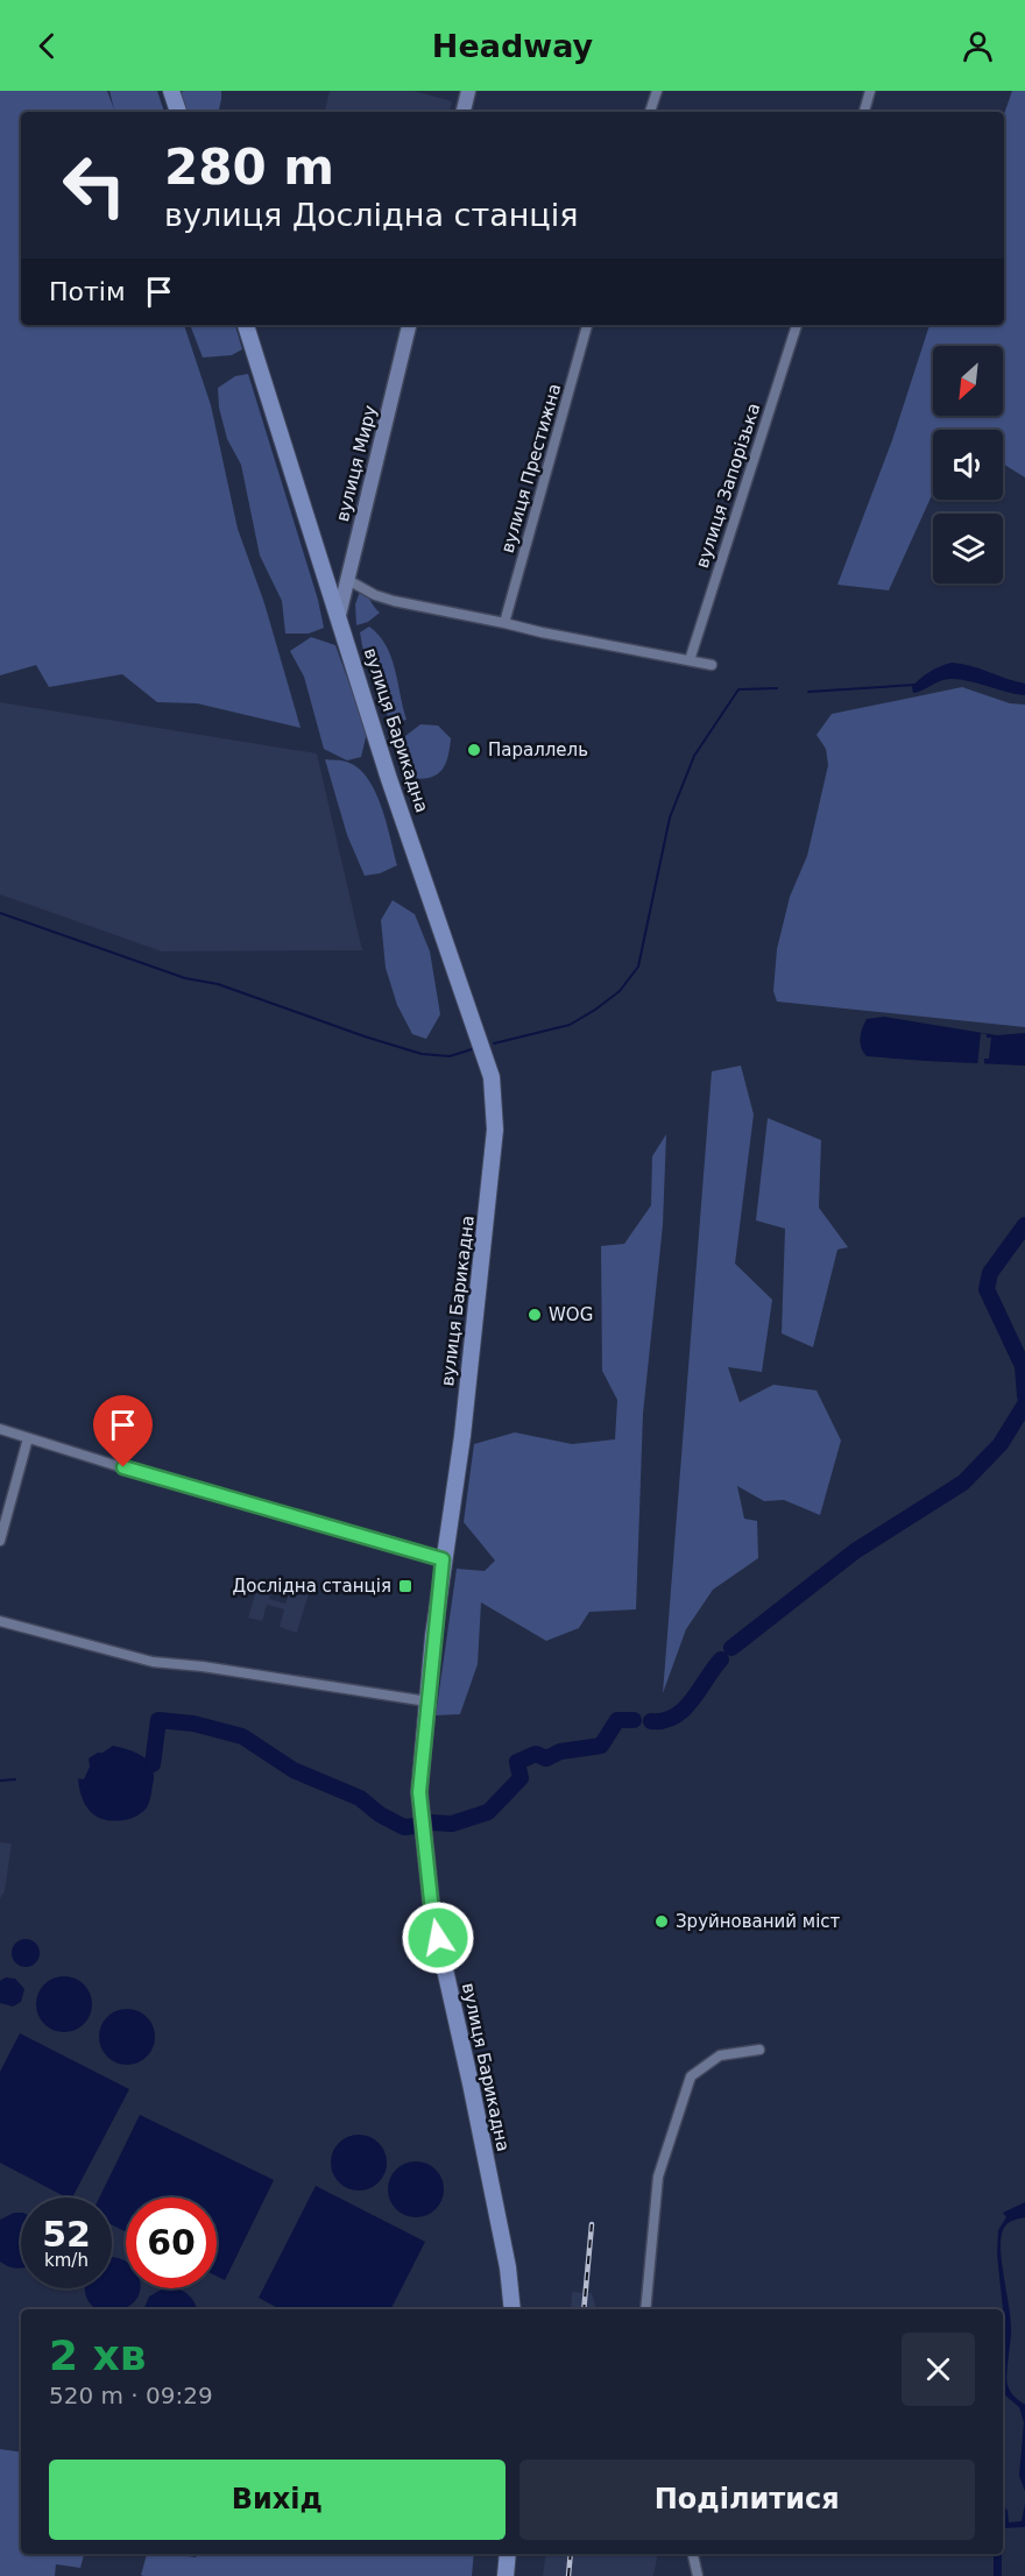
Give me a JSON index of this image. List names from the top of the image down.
{
  "streets": {
    "main road": ["вулиця Барикадна"],
    "street": ["вулиця Миру", "вулиця Престижна", "вулиця Запорізька"]
  },
  "crossings": [
    ["вулиця Миру", "вулиця Барикадна"]
  ],
  "places": {
    "other": ["Параллель", "WOG", "Зруйнований міст"],
    "transit": ["Дослідна станція"]
  },
  "north": "bottom left",
  "page": {
    "header": "Headway",
    "turn": ["280 m", "вулиця Дослідна станція"],
    "then": "Потім",
    "speed": "52 km/h",
    "limit": "60",
    "heading": ["2 хв", "520 m · 09:29"],
    "buttons": ["Вихід", "Поділитися"]
  }
}
